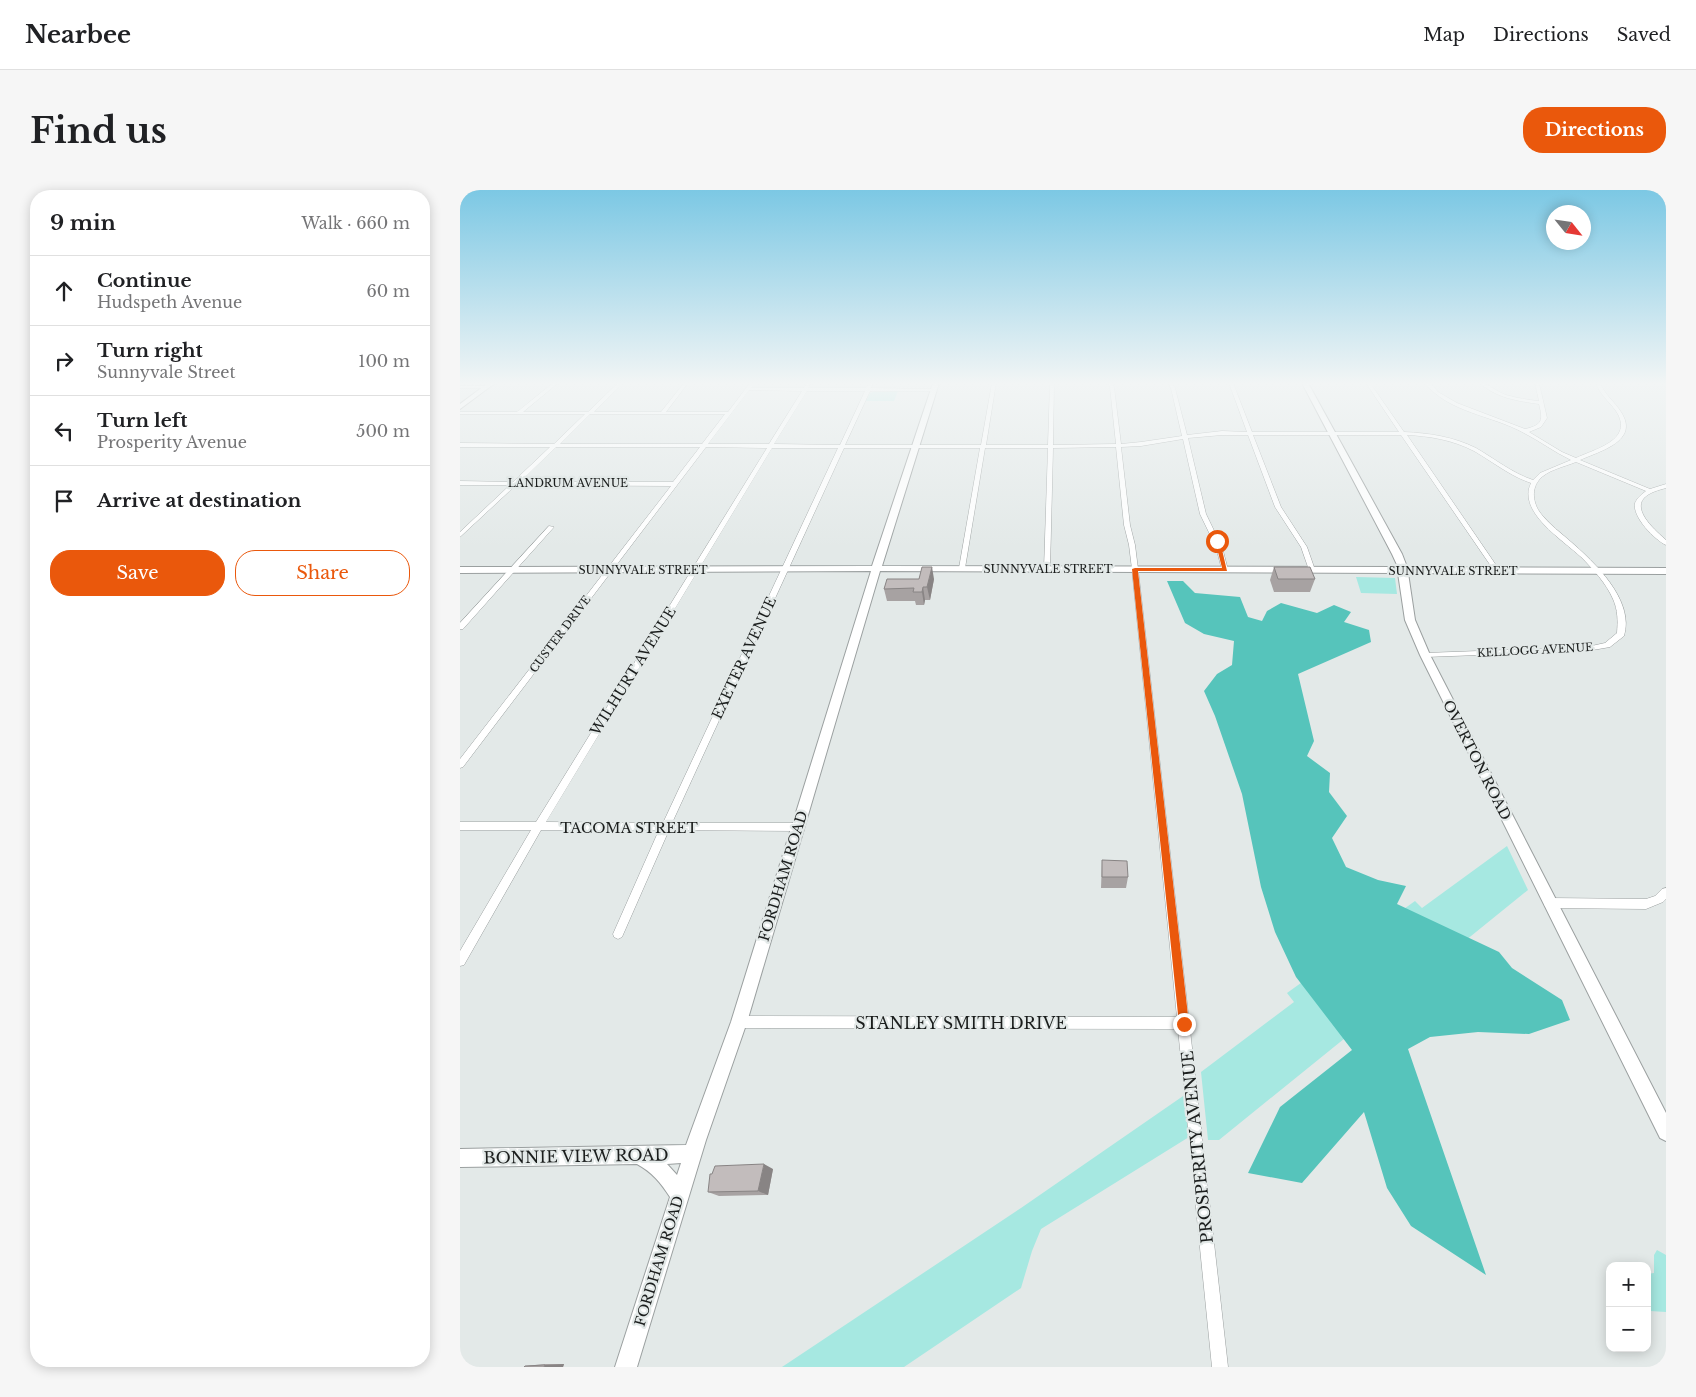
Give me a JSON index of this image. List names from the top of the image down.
{
  "streets": {
    "street": [
      "LANDRUM AVENUE",
      "SUNNYVALE STREET",
      "CUSTER DRIVE",
      "KELLOGG AVENUE",
      "EXETER AVENUE",
      "WILHURT AVENUE",
      "OVERTON ROAD",
      "TACOMA STREET",
      "FORDHAM ROAD",
      "STANLEY SMITH DRIVE",
      "PROSPERITY AVENUE",
      "BONNIE VIEW ROAD"
    ]
  },
  "crossings": [
    ["LANDRUM AVENUE", "CUSTER DRIVE"],
    ["SUNNYVALE STREET", "CUSTER DRIVE"],
    ["SUNNYVALE STREET", "KELLOGG AVENUE"],
    ["SUNNYVALE STREET", "EXETER AVENUE"],
    ["SUNNYVALE STREET", "WILHURT AVENUE"],
    ["SUNNYVALE STREET", "OVERTON ROAD"],
    ["SUNNYVALE STREET", "FORDHAM ROAD"],
    ["SUNNYVALE STREET", "PROSPERITY AVENUE"],
    ["KELLOGG AVENUE", "OVERTON ROAD"],
    ["EXETER AVENUE", "TACOMA STREET"],
    ["WILHURT AVENUE", "TACOMA STREET"],
    ["TACOMA STREET", "FORDHAM ROAD"],
    ["FORDHAM ROAD", "STANLEY SMITH DRIVE"],
    ["FORDHAM ROAD", "BONNIE VIEW ROAD"],
    ["STANLEY SMITH DRIVE", "PROSPERITY AVENUE"]
  ],
  "north": "bottom right",
  "page": {
    "header": "Nearbee",
    "nav": ["Map", "Directions", "Saved"],
    "buttons": [
      "Directions",
      ["Save", "Share"]
    ],
    "title": "Find us",
    "heading": ["9 min", "Walk · 660 m"],
    "list": [
      ["Continue", "Hudspeth Avenue", "60 m"],
      ["Turn right", "Sunnyvale Street", "100 m"],
      ["Turn left", "Prosperity Avenue", "500 m"],
      "Arrive at destination"
    ],
    "map_buttons": ["+", "−"]
  }
}
